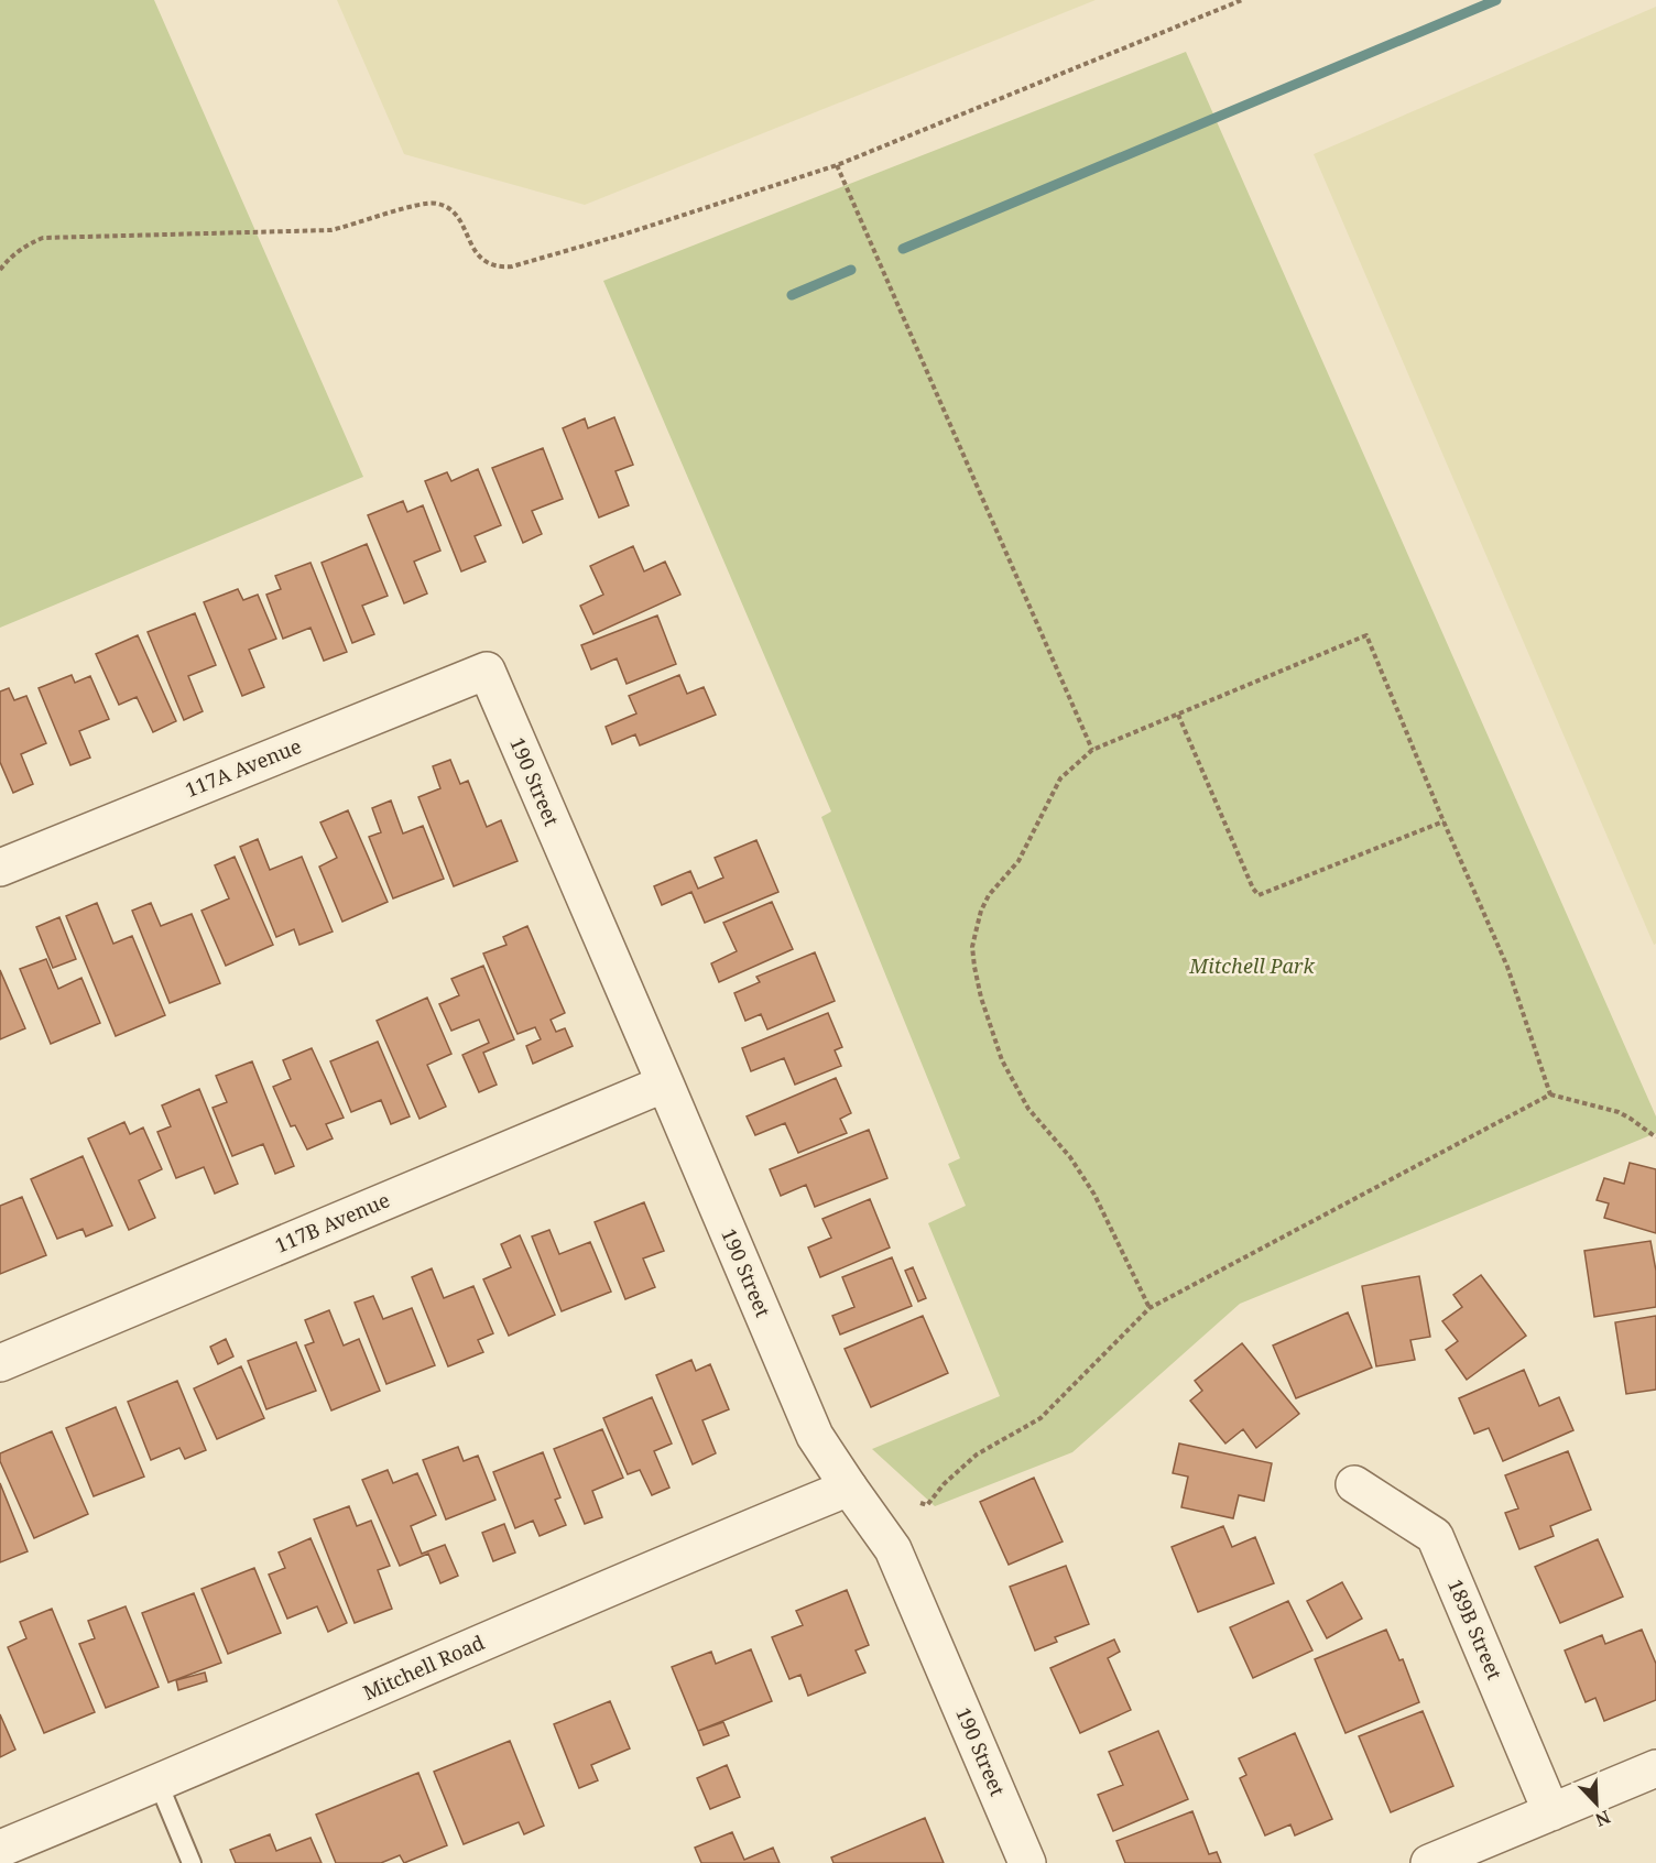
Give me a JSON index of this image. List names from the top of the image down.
{
  "streets": {
    "street": [
      "117A Avenue",
      "190 Street",
      "117B Avenue",
      "189B Street",
      "Mitchell Road"
    ]
  },
  "crossings": [
    ["117A Avenue", "190 Street"],
    ["190 Street", "117B Avenue"],
    ["190 Street", "Mitchell Road"]
  ],
  "parks": ["Mitchell Park"],
  "north": "bottom right"
}
